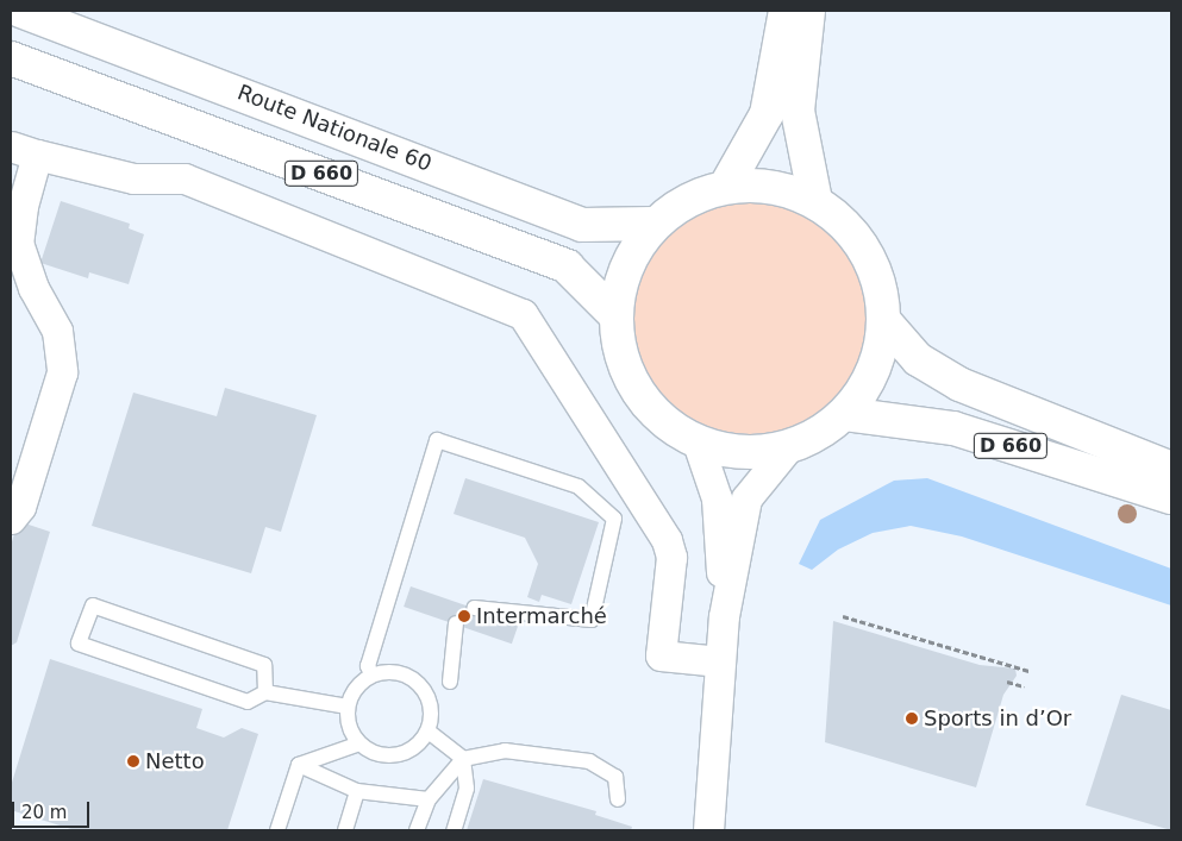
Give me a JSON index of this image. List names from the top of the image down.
{
  "streets": {
    "main road": ["Route Nationale 60", "D 660"]
  },
  "places": ["Intermarché", "Sports in d’Or", "Netto"],
  "scale_bar": "20 m"
}
